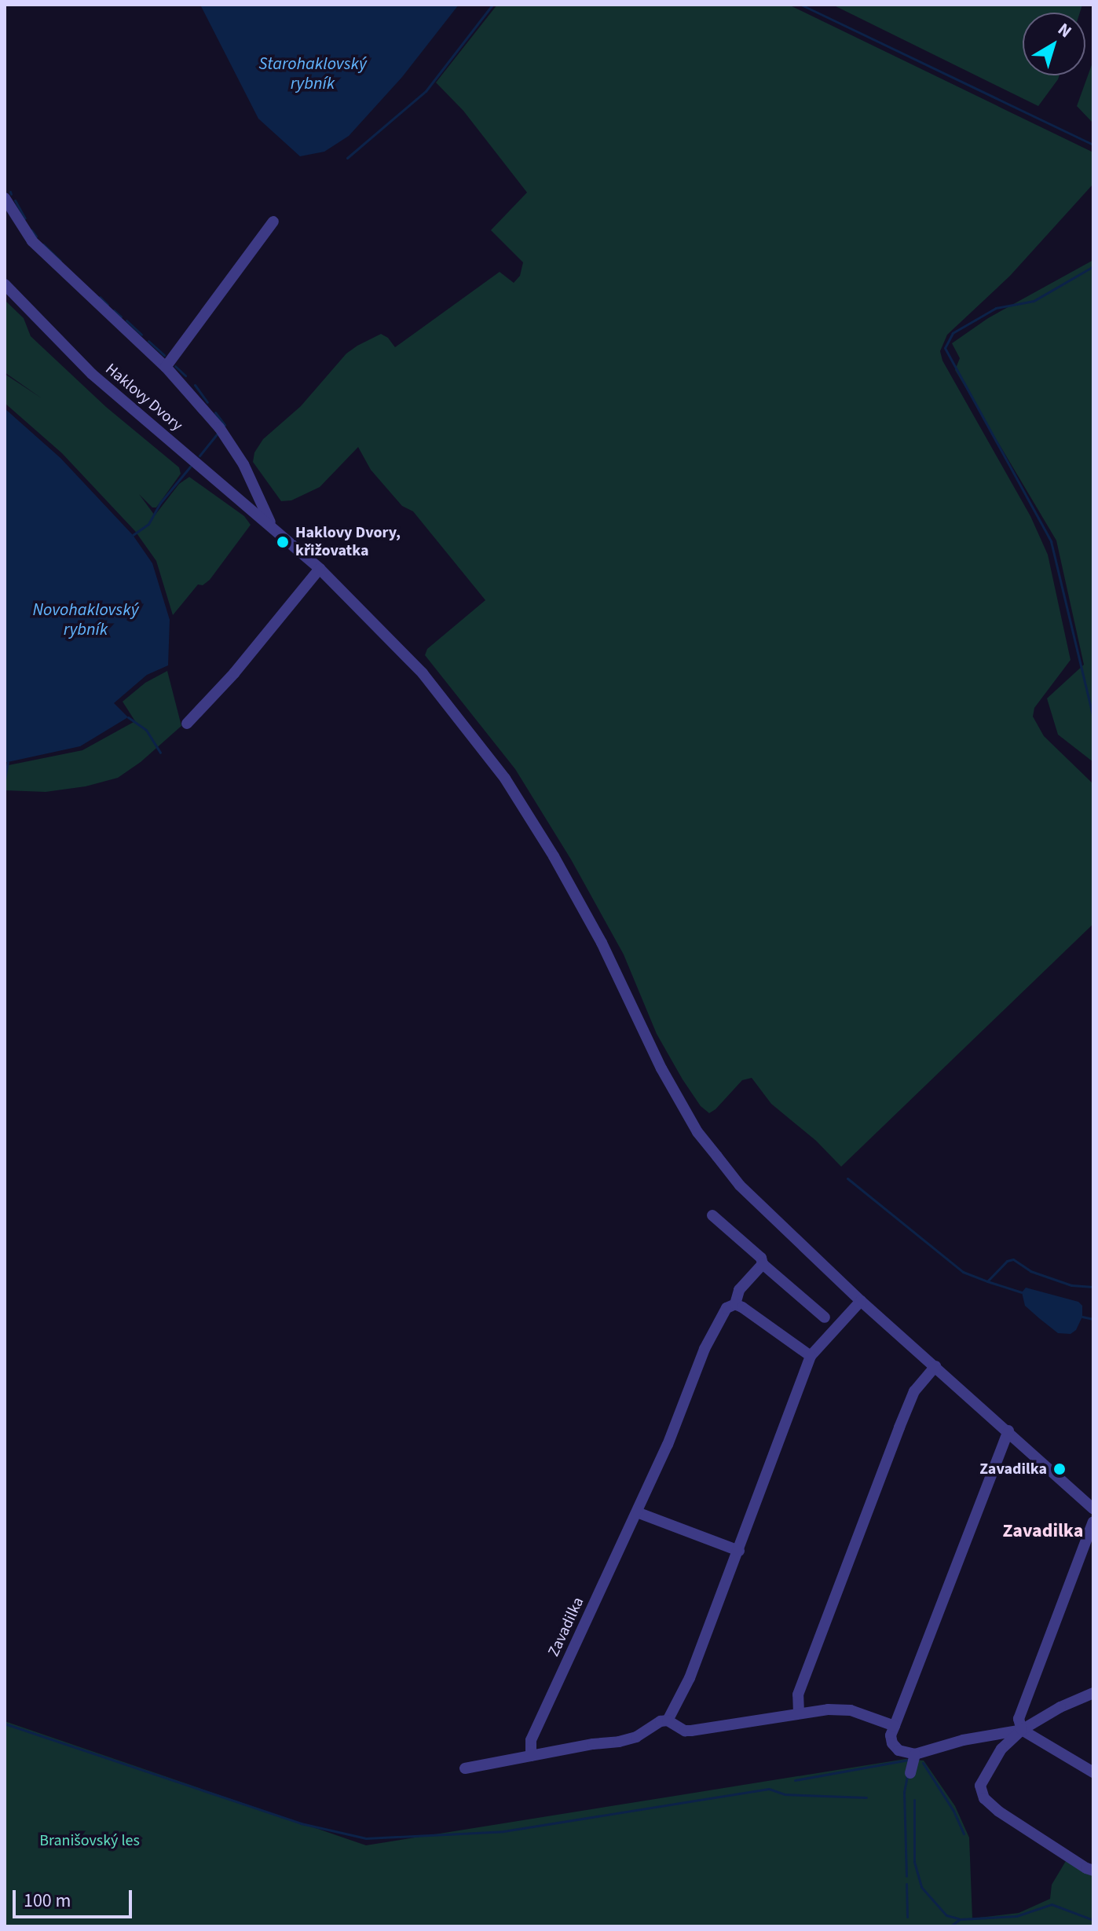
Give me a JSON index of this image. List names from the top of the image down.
{
  "streets": {
    "street": ["Haklovy Dvory", "Zavadilka"]
  },
  "districts": ["Zavadilka"],
  "water": ["Starohaklovský rybník", "Novohaklovský rybník"],
  "parks": ["Branišovský les"],
  "places": ["Haklovy Dvory, křižovatka", "Zavadilka"],
  "scale_bar": "100 m",
  "north": "top right"
}
